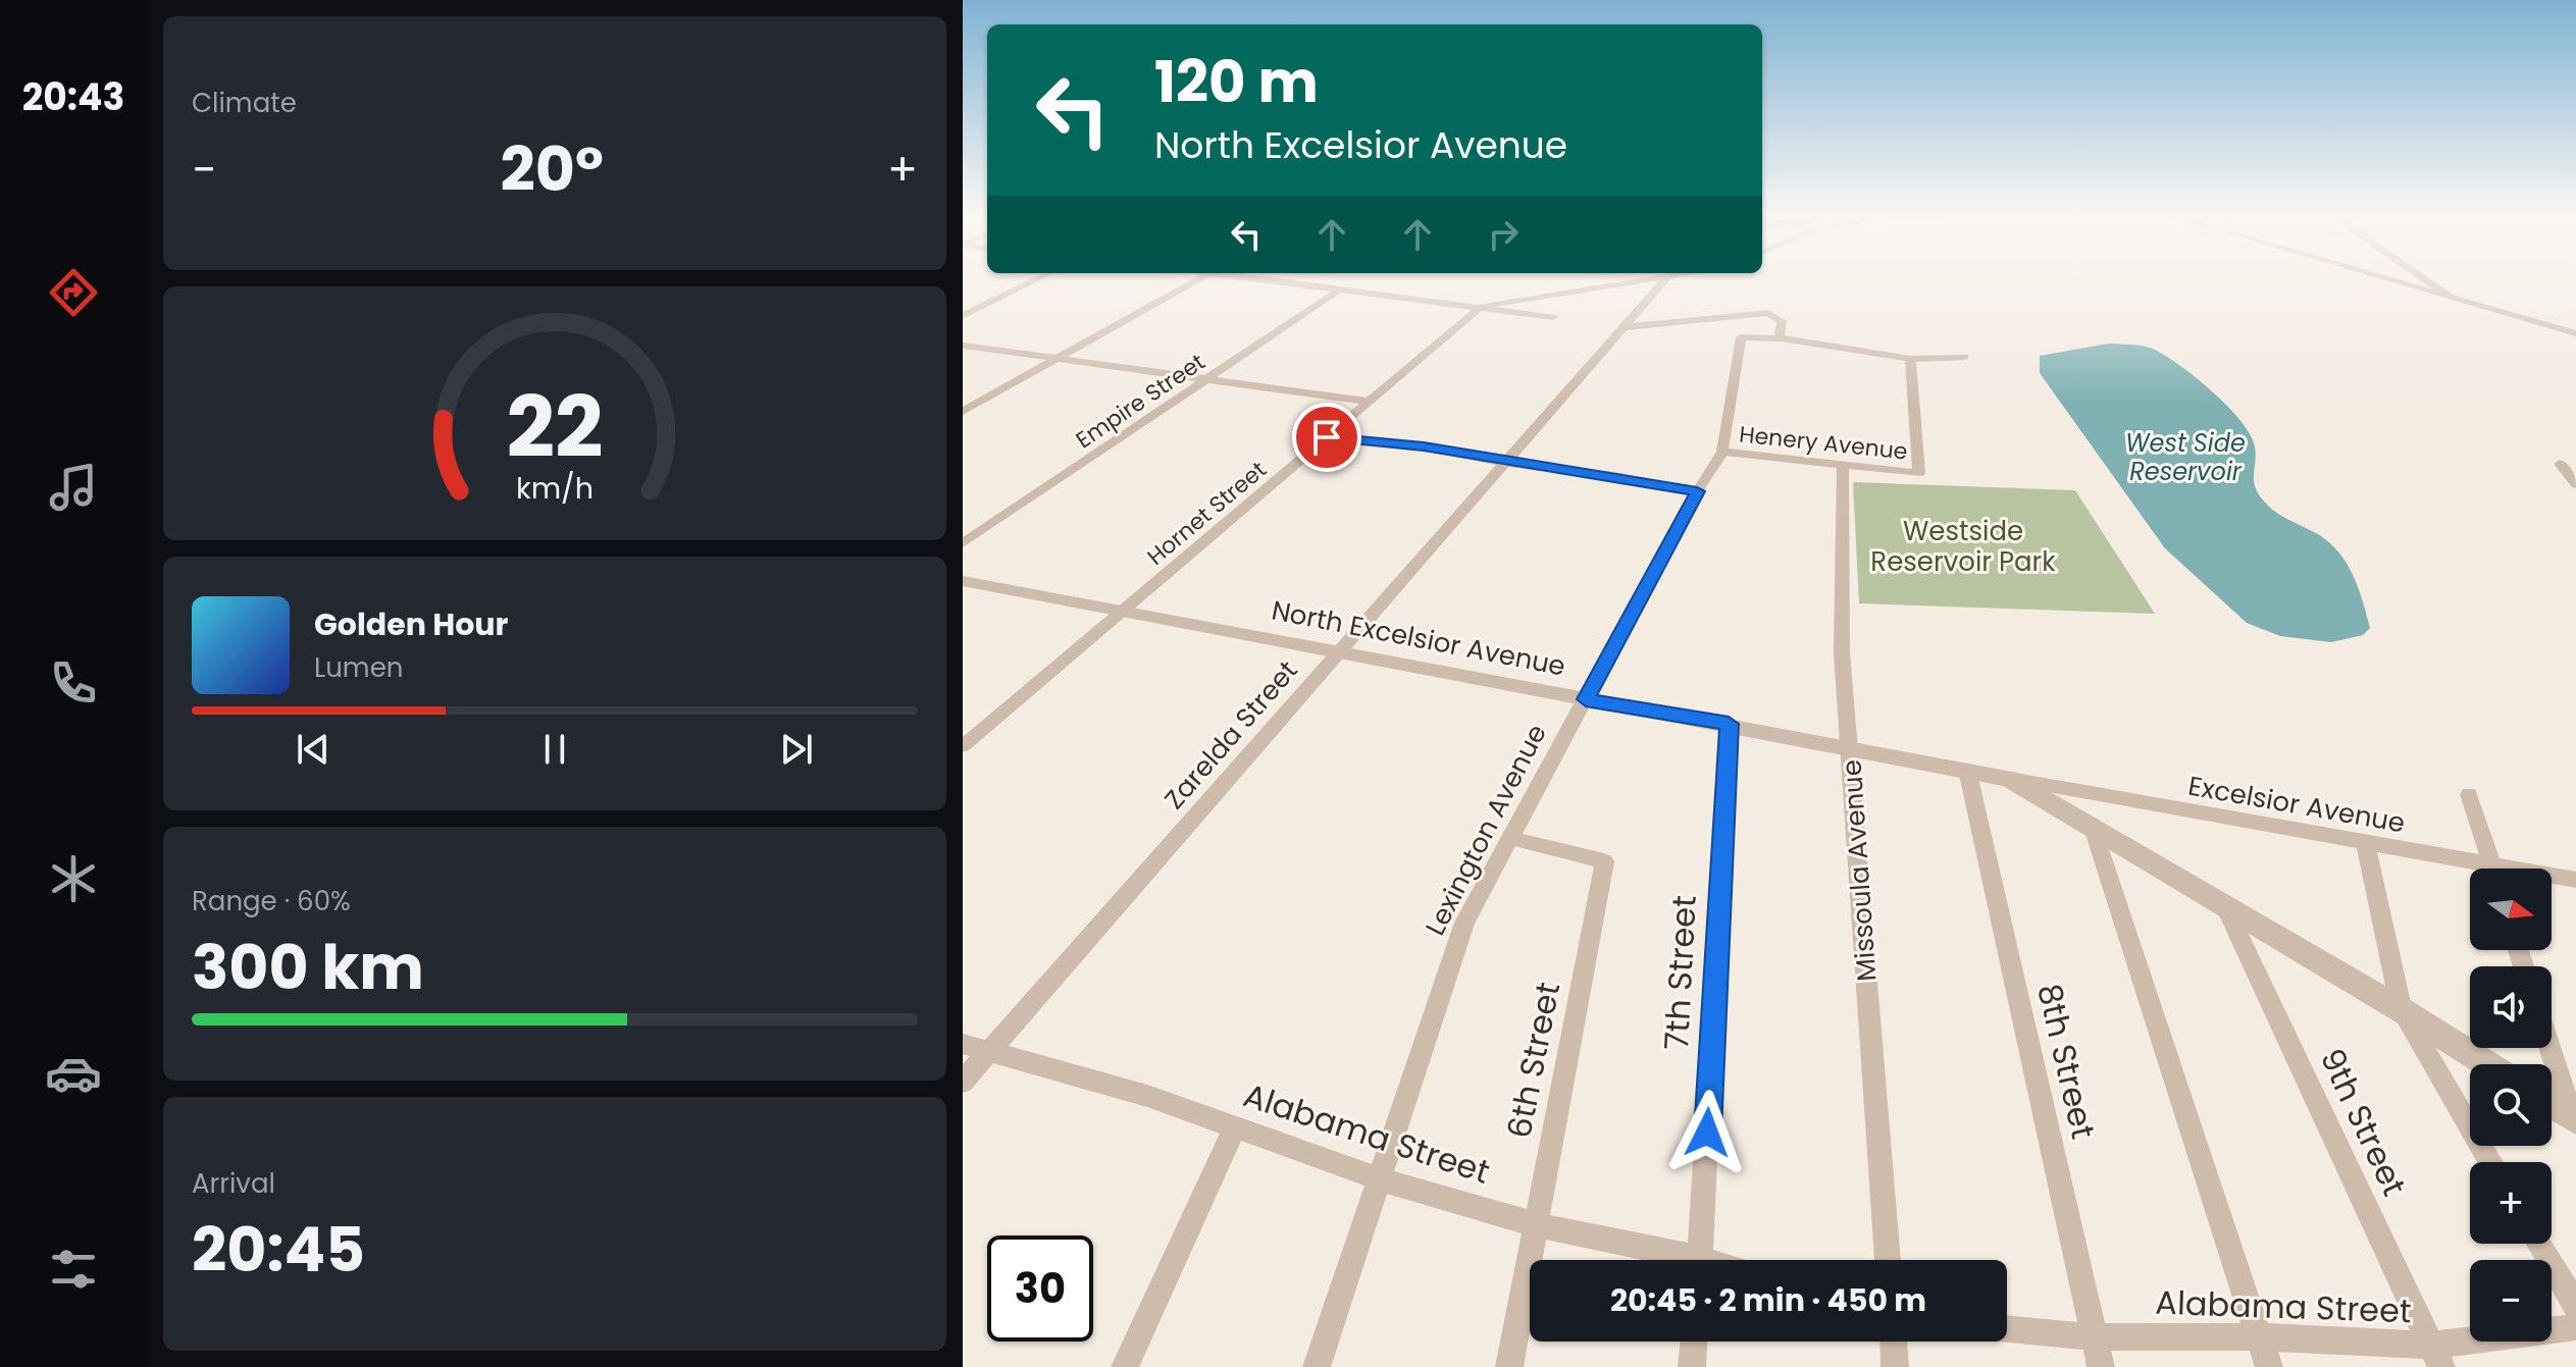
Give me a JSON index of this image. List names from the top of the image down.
{
  "streets": {
    "street": [
      "Empire Street",
      "Henery Avenue",
      "Hornet Street",
      "North Excelsior Avenue",
      "Zarelda Street",
      "Excelsior Avenue",
      "Lexington Avenue",
      "Missoula Avenue",
      "7th Street",
      "6th Street",
      "8th Street",
      "9th Street",
      "Alabama Street"
    ]
  },
  "crossings": [
    ["Henery Avenue", "Lexington Avenue"],
    ["Henery Avenue", "Missoula Avenue"],
    ["Hornet Street", "North Excelsior Avenue"],
    ["North Excelsior Avenue", "Zarelda Street"],
    ["North Excelsior Avenue", "Excelsior Avenue"],
    ["North Excelsior Avenue", "Lexington Avenue"],
    ["North Excelsior Avenue", "Missoula Avenue"],
    ["North Excelsior Avenue", "7th Street"],
    ["North Excelsior Avenue", "8th Street"],
    ["North Excelsior Avenue", "9th Street"],
    ["Zarelda Street", "Alabama Street"],
    ["Lexington Avenue", "6th Street"],
    ["Lexington Avenue", "Alabama Street"],
    ["6th Street", "Alabama Street"],
    ["8th Street", "Alabama Street"],
    ["9th Street", "Alabama Street"]
  ],
  "water": ["West Side Reservoir"],
  "parks": ["Westside Reservoir Park"],
  "north": "right",
  "page": {
    "tabs": "20:43",
    "tile": [
      "Climate",
      ["Range · 60%", "300 km"],
      ["Arrival", "20:45"]
    ],
    "turn": ["120 m", "North Excelsior Avenue"],
    "heat": ["−", "20°", "+"],
    "song": ["Golden Hour", "Lumen"],
    "map_buttons": ["+", "−"],
    "limit": "30",
    "trip": "20:45 · 2 min · 450 m",
    "gauge": ["22", "km/h"]
  }
}
